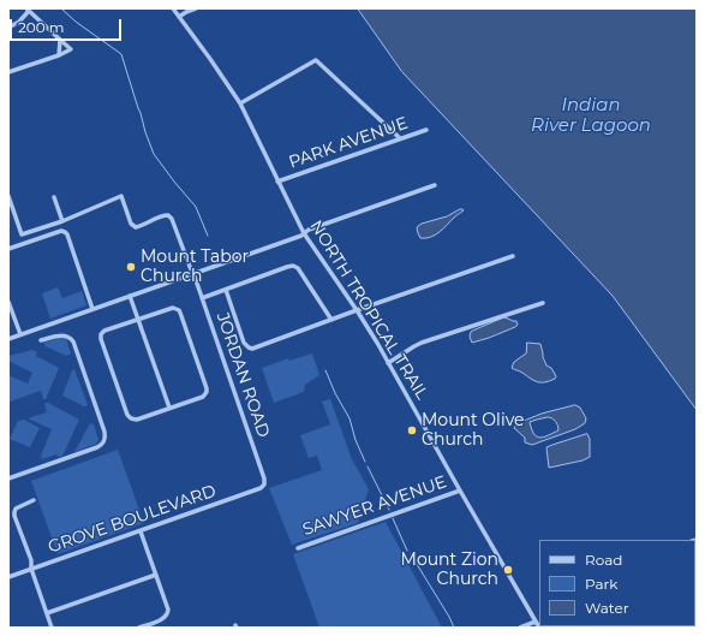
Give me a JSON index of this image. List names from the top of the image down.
{
  "streets": {
    "street": [
      "PARK AVENUE",
      "NORTH TROPICAL TRAIL",
      "JORDAN ROAD",
      "SAWYER AVENUE",
      "GROVE BOULEVARD"
    ]
  },
  "crossings": [
    ["PARK AVENUE", "NORTH TROPICAL TRAIL"],
    ["NORTH TROPICAL TRAIL", "SAWYER AVENUE"],
    ["JORDAN ROAD", "GROVE BOULEVARD"]
  ],
  "water": ["Indian River Lagoon"],
  "places": ["Mount Tabor Church", "Mount Olive Church", "Mount Zion Church"],
  "legend": ["Road", "Park", "Water"],
  "scale_bar": "200 m"
}
